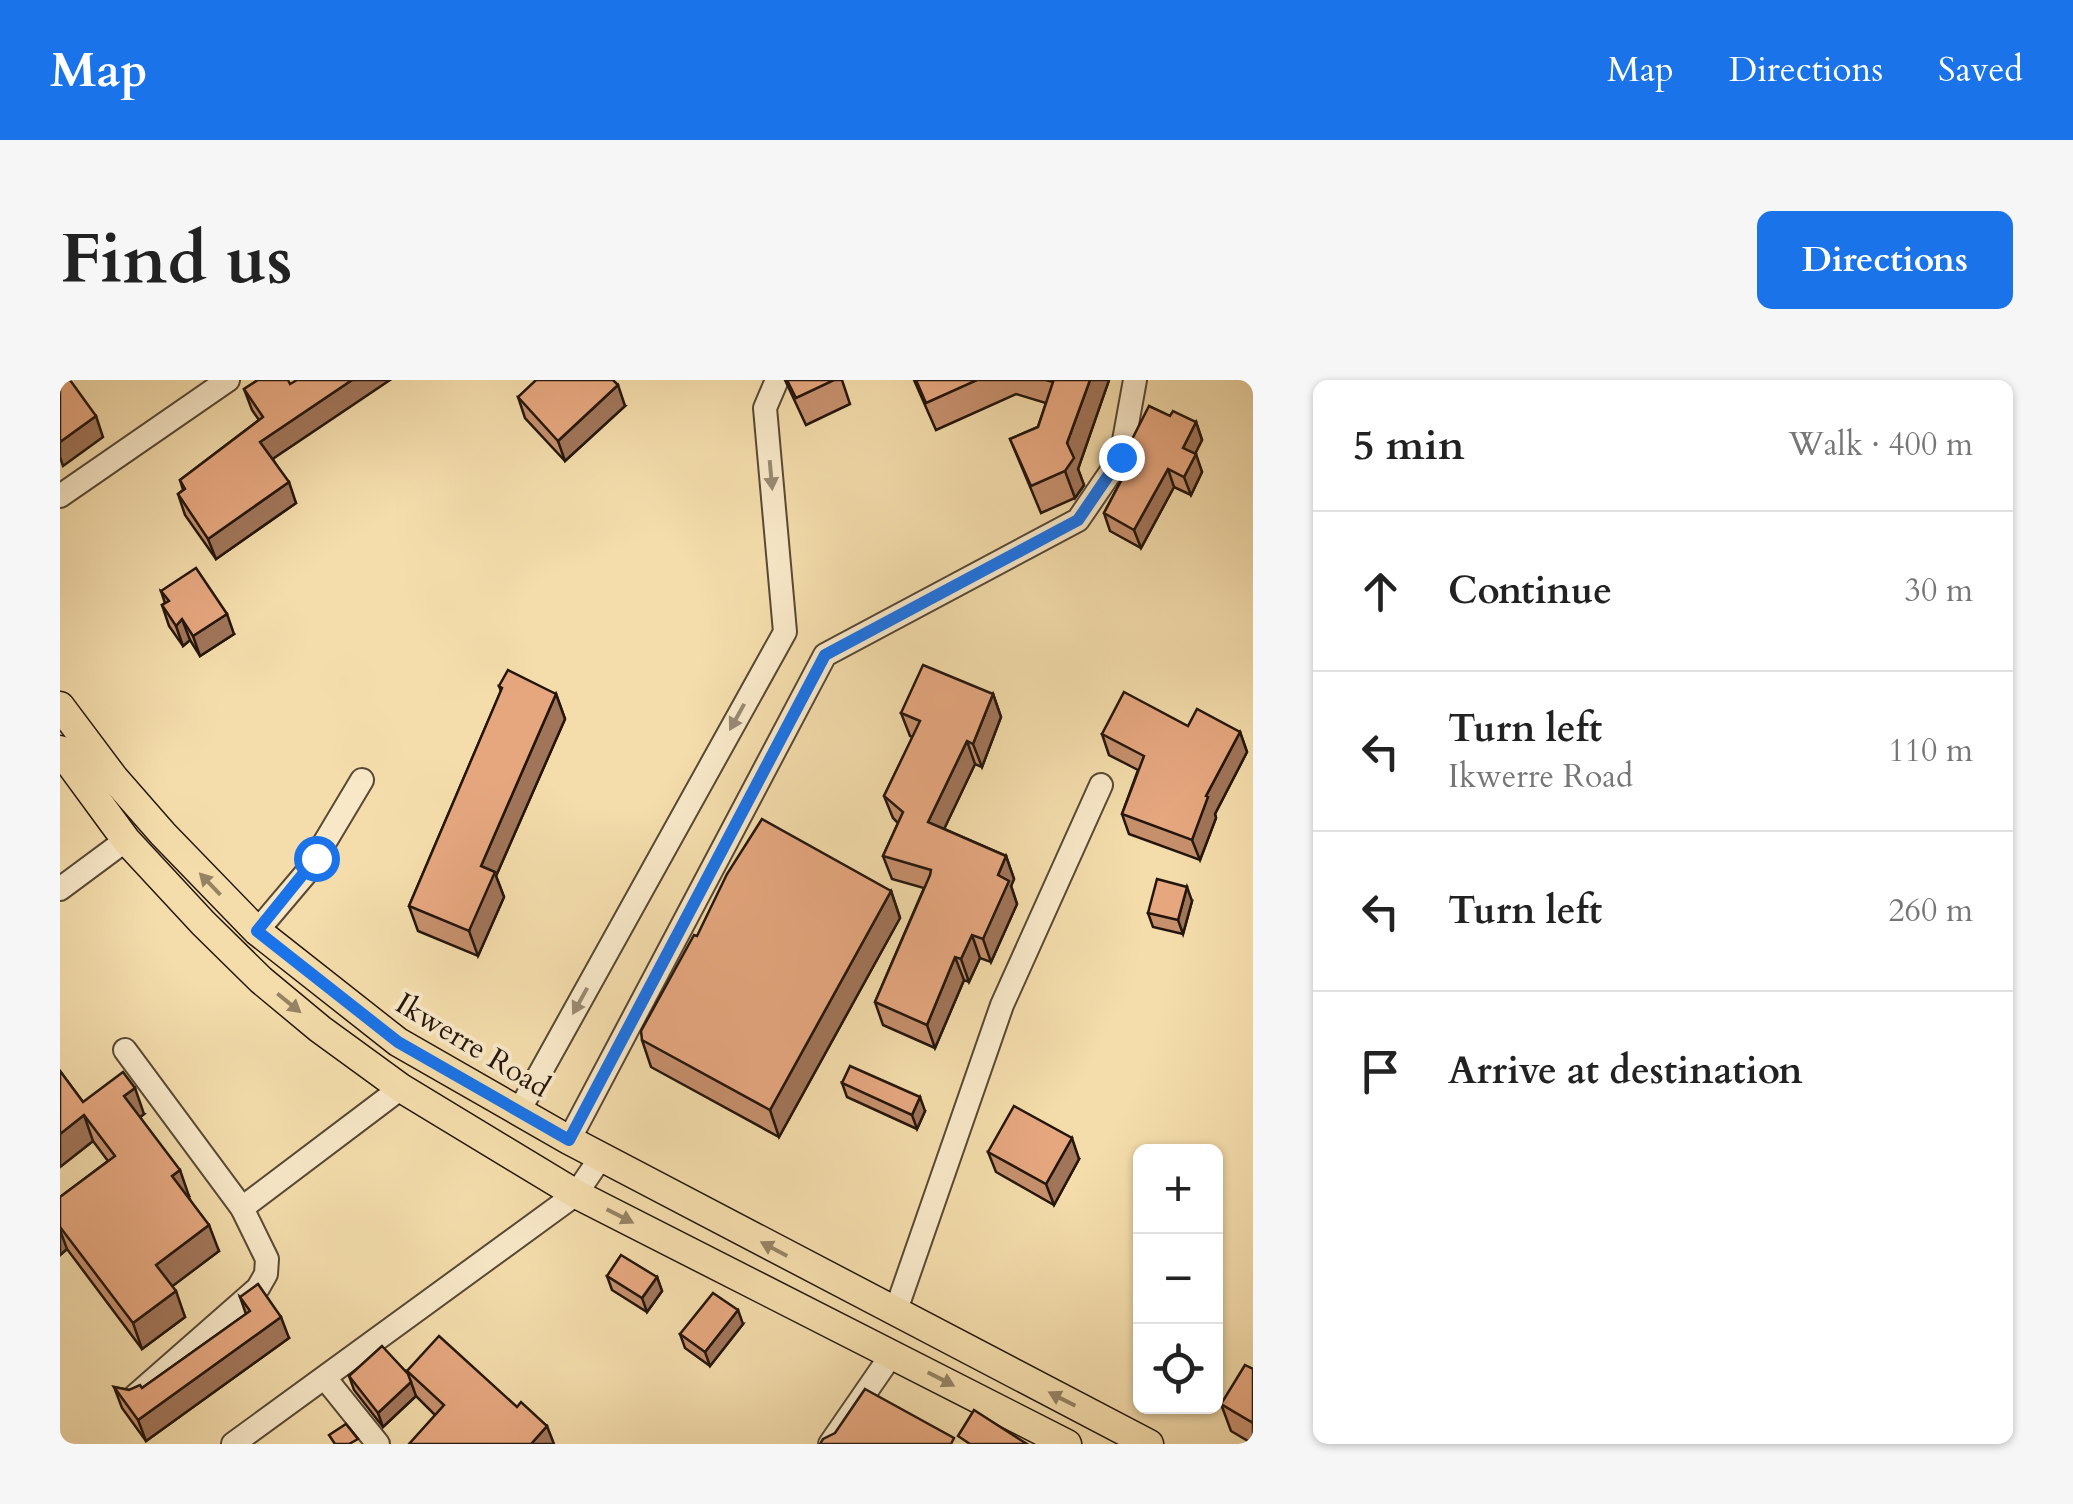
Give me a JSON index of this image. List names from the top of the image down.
{
  "streets": {
    "main road": ["Ikwerre Road"]
  },
  "page": {
    "header": "Map",
    "nav": ["Map", "Directions", "Saved"],
    "buttons": "Directions",
    "title": "Find us",
    "heading": ["5 min", "Walk · 400 m"],
    "list": [
      ["Continue", "30 m"],
      ["Turn left", "Ikwerre Road", "110 m"],
      ["Turn left", "260 m"],
      "Arrive at destination"
    ],
    "map_buttons": ["+", "−"]
  }
}
